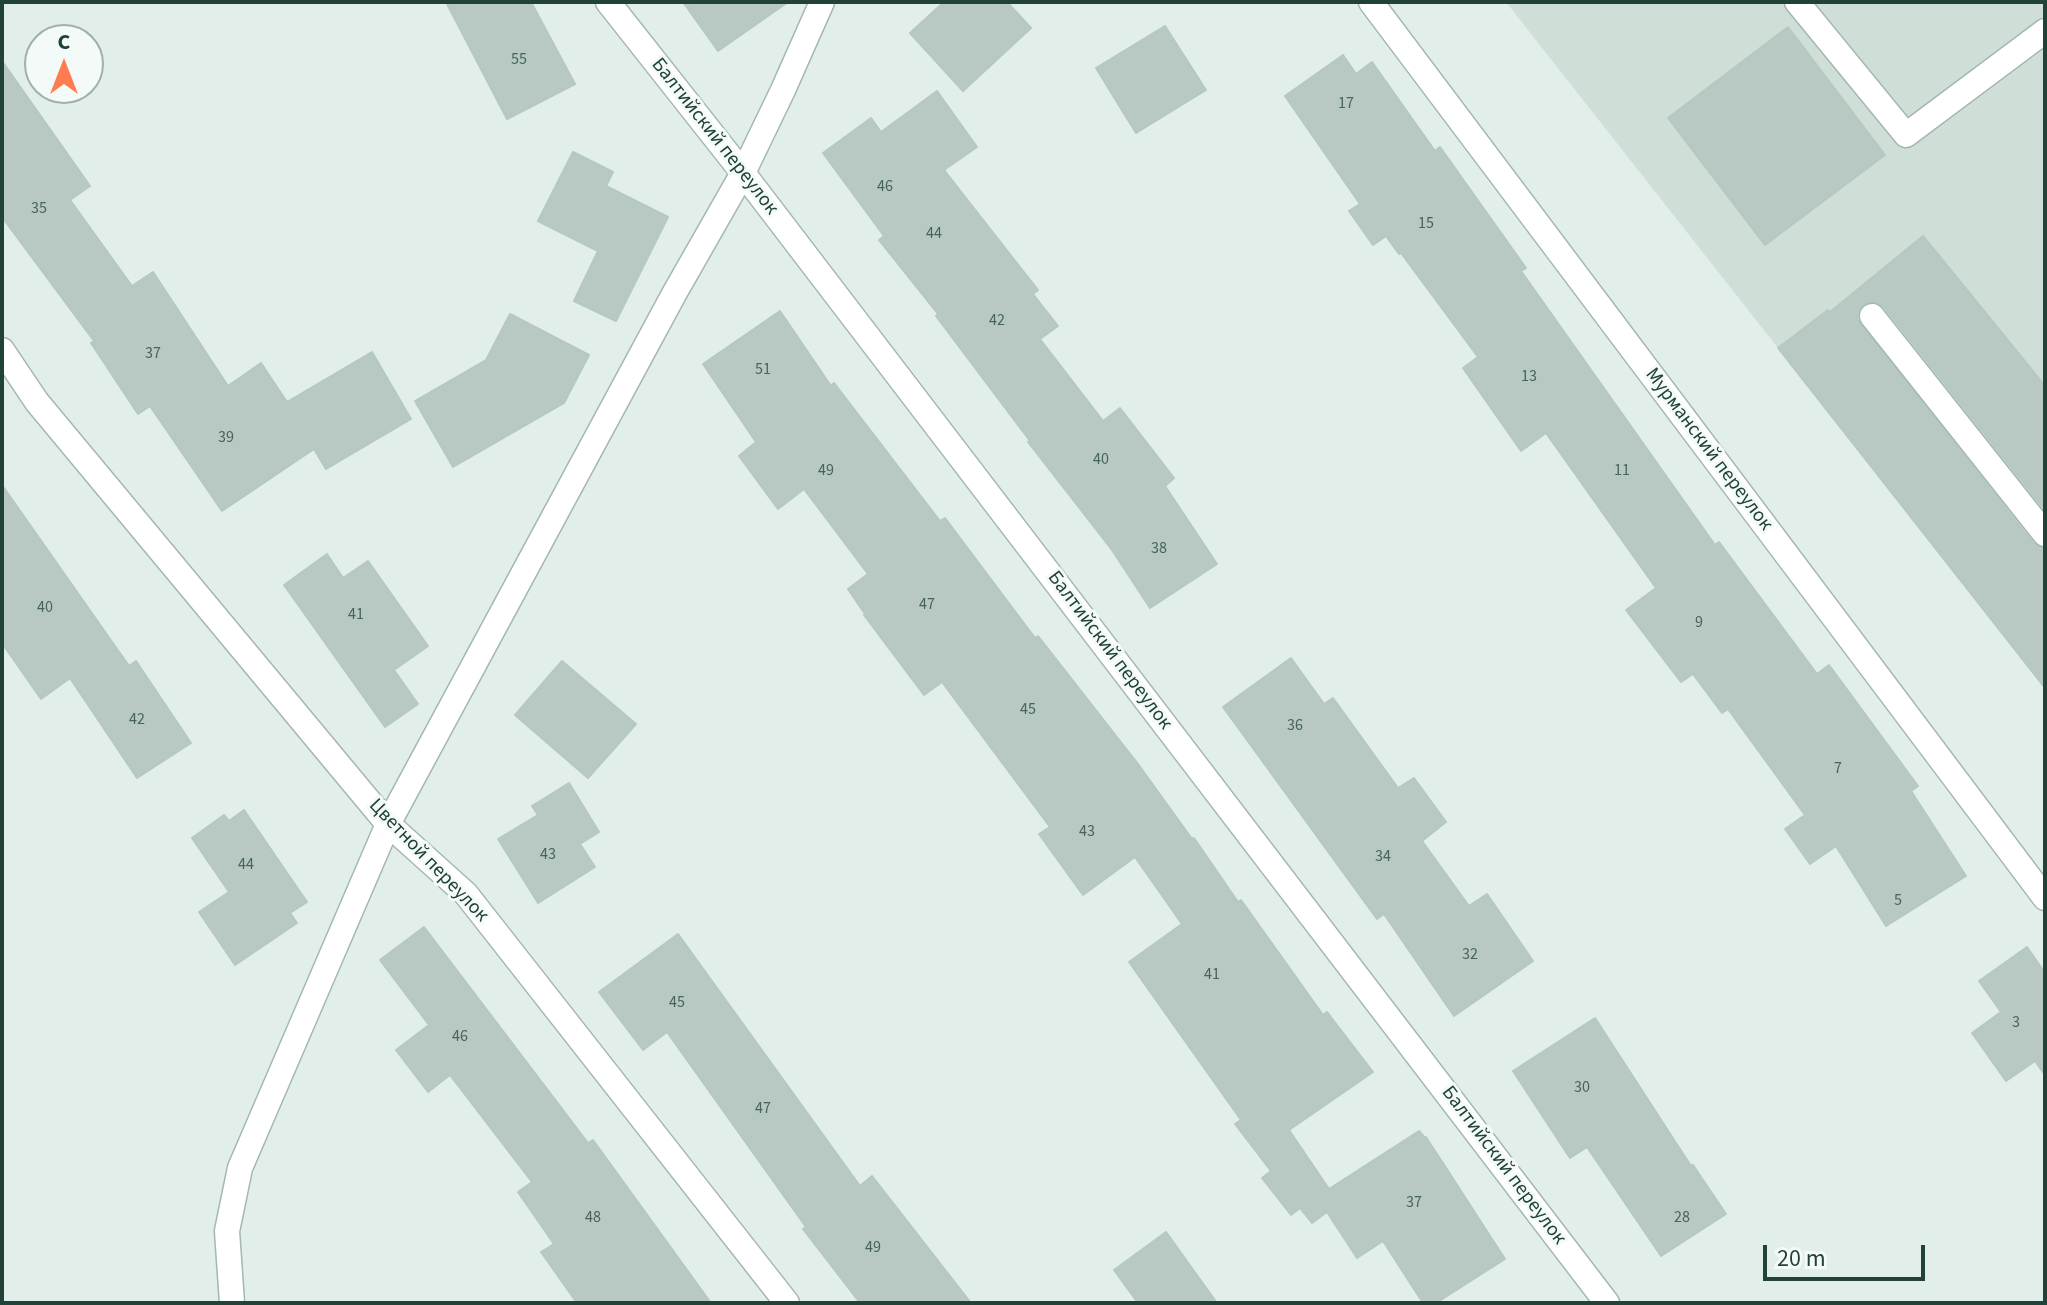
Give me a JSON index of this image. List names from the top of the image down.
{
  "streets": {
    "street": ["Балтийский переулок", "Мурманский переулок", "Цветной переулок"]
  },
  "house_numbers": [
    "55",
    "17",
    "46",
    "35",
    "15",
    "44",
    "42",
    "37",
    "51",
    "13",
    "39",
    "40",
    "49",
    "11",
    "38",
    "47",
    "40",
    "41",
    "9",
    "45",
    "42",
    "36",
    "7",
    "43",
    "43",
    "34",
    "44",
    "5",
    "32",
    "41",
    "45",
    "3",
    "46",
    "30",
    "47",
    "37",
    "48",
    "28",
    "49"
  ],
  "scale_bar": "20 m",
  "north": "top"
}
